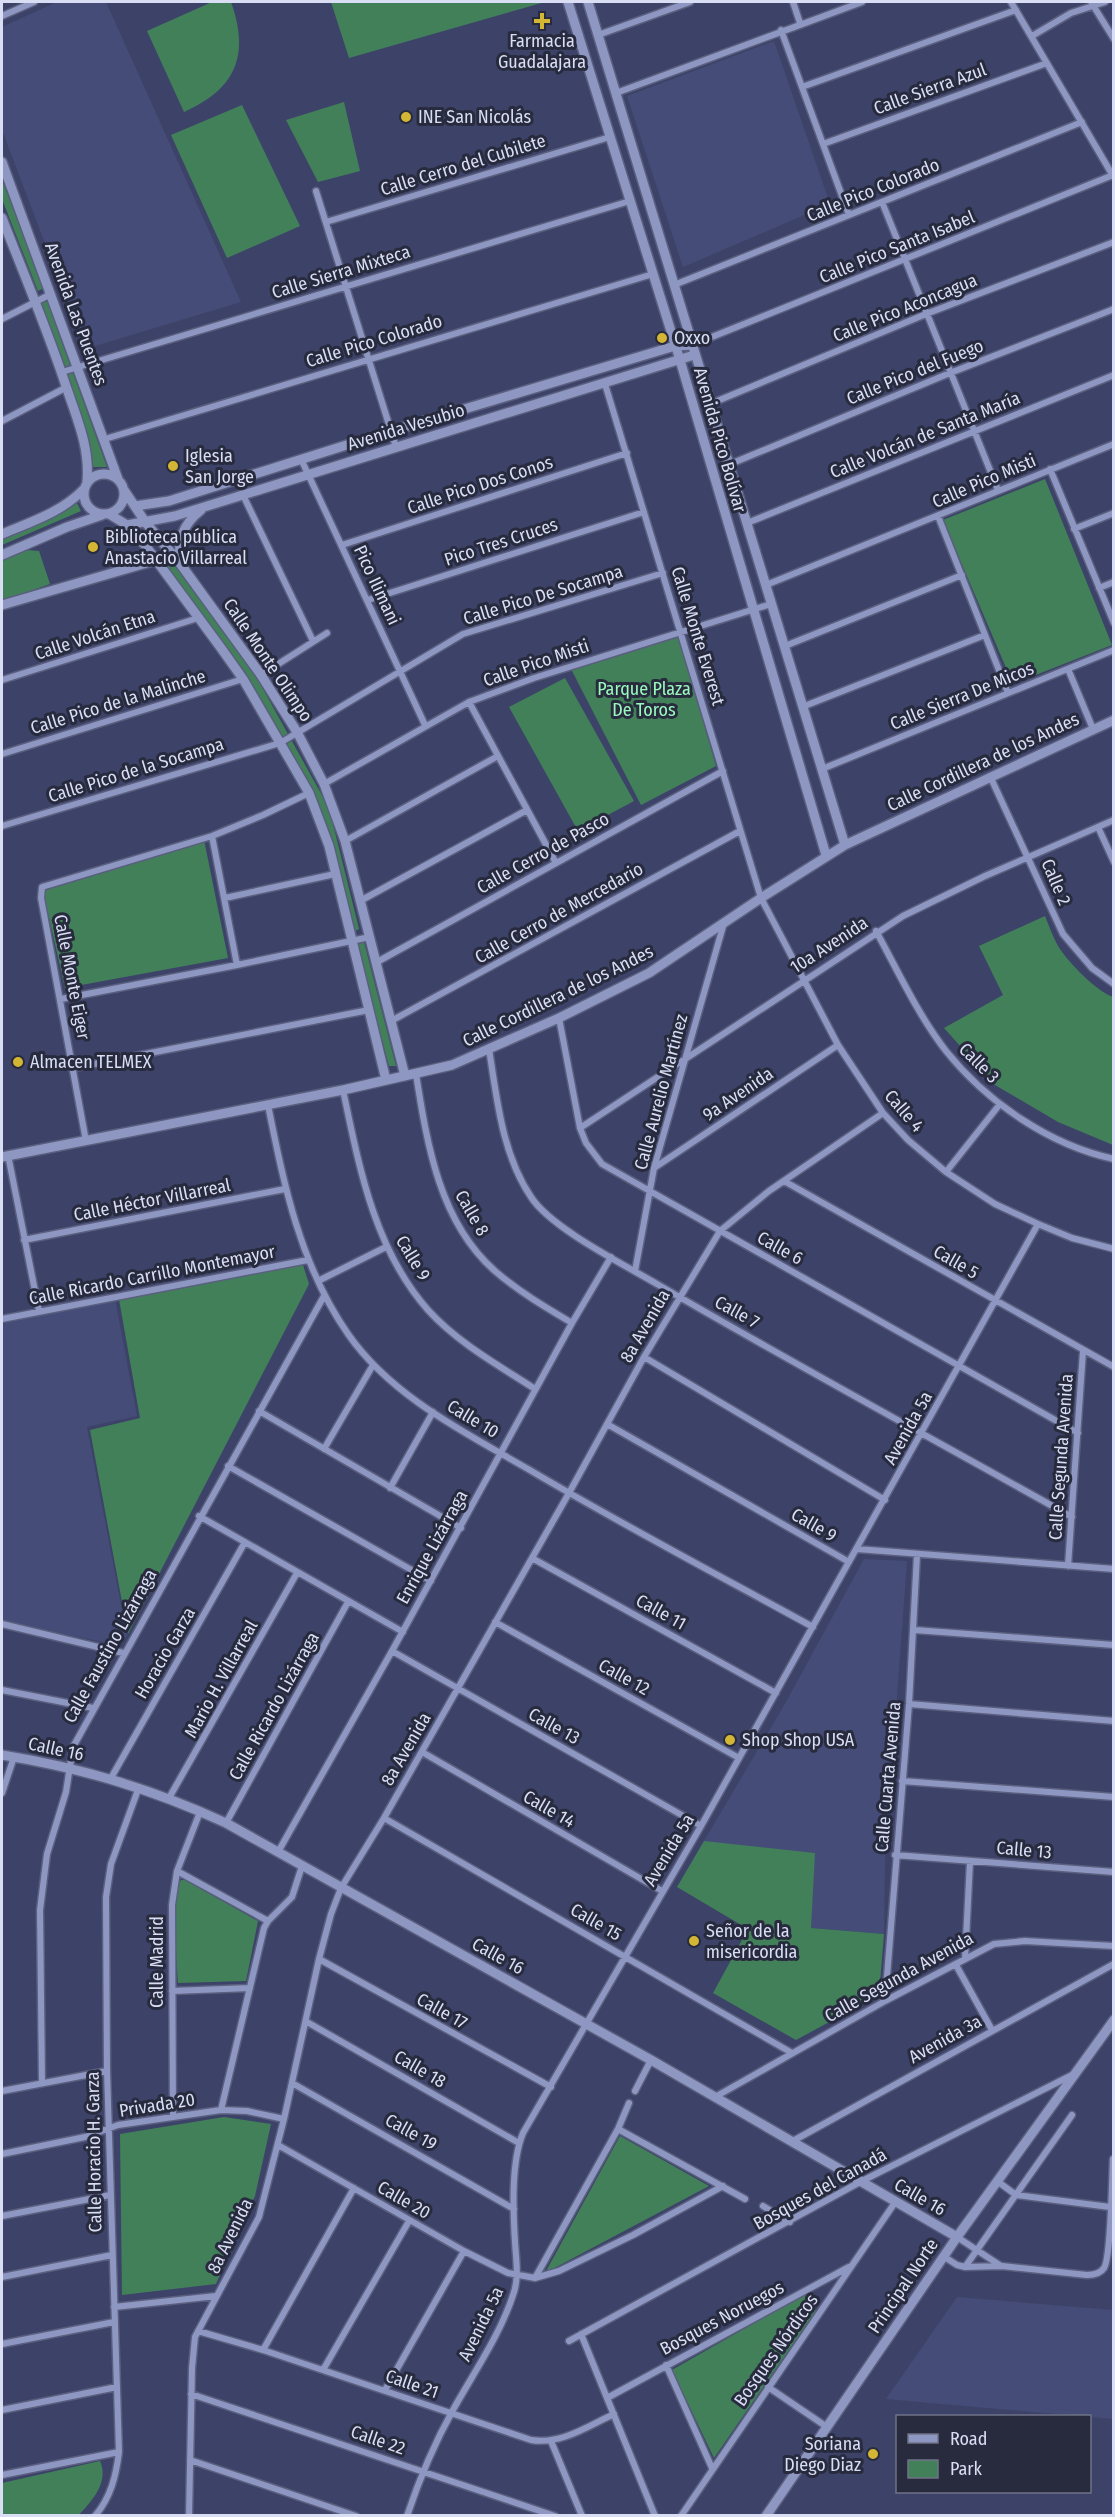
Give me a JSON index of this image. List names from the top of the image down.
{
  "streets": {
    "street": [
      "Calle Sierra Azul",
      "Calle Cerro del Cubilete",
      "Calle Pico Colorado",
      "Calle Pico Santa Isabel",
      "Calle Sierra Mixteca",
      "Calle Pico Aconcagua",
      "Avenida Las Puentes",
      "Calle Pico del Fuego",
      "Avenida Vesubio",
      "Calle Volcán de Santa María",
      "Avenida Pico Bolívar",
      "Calle Pico Misti",
      "Calle Pico Dos Conos",
      "Pico Tres Cruces",
      "Pico Ilimani",
      "Calle Pico De Socampa",
      "Calle Volcán Etna",
      "Calle Monte Everest",
      "Calle Monte Olimpo",
      "Calle Sierra De Micos",
      "Calle Pico de la Malinche",
      "Calle Cordillera de los Andes",
      "Calle Pico de la Socampa",
      "Calle Cerro de Pasco",
      "Calle 2",
      "Calle Cerro de Mercedario",
      "10a Avenida",
      "Calle Monte Eiger",
      "Calle 3",
      "Calle Aurelio Martínez",
      "9a Avenida",
      "Calle 4",
      "Calle Héctor Villarreal",
      "Calle 8",
      "Calle 6",
      "Calle 9",
      "Calle 5",
      "Calle Ricardo Carrillo Montemayor",
      "Calle 7",
      "8a Avenida",
      "Calle 10",
      "Avenida 5a",
      "Calle Segunda Avenida",
      "Enrique Lizárraga",
      "Calle 11",
      "Calle Faustino Lizárraga",
      "Horacio Garza",
      "Calle 12",
      "Mario H. Villarreal",
      "Calle Ricardo Lizárraga",
      "Calle 13",
      "Calle 16",
      "Calle Cuarta Avenida",
      "Calle 14",
      "Calle 15",
      "Calle Madrid",
      "Calle 17",
      "Avenida 3a",
      "Calle 18",
      "Privada 20",
      "Calle 19",
      "Calle Horacio H. Garza",
      "Bosques del Canadá",
      "Calle 20",
      "Principal Norte",
      "Bosques Noruegos",
      "Bosques Nórdicos",
      "Calle 21",
      "Calle 22"
    ]
  },
  "crossings": [
    ["Calle Cerro del Cubilete", "Avenida Pico Bolívar"],
    ["Calle Pico Colorado", "Avenida Las Puentes"],
    ["Calle Pico Colorado", "Avenida Pico Bolívar"],
    ["Calle Pico Santa Isabel", "Avenida Vesubio"],
    ["Calle Pico Santa Isabel", "Avenida Pico Bolívar"],
    ["Calle Sierra Mixteca", "Avenida Las Puentes"],
    ["Calle Sierra Mixteca", "Avenida Pico Bolívar"],
    ["Calle Pico Aconcagua", "Avenida Pico Bolívar"],
    ["Avenida Las Puentes", "Calle Monte Olimpo"],
    ["Calle Pico del Fuego", "Avenida Pico Bolívar"],
    ["Avenida Vesubio", "Avenida Pico Bolívar"],
    ["Avenida Vesubio", "Pico Ilimani"],
    ["Avenida Vesubio", "Calle Monte Everest"],
    ["Avenida Vesubio", "Calle Monte Olimpo"],
    ["Calle Volcán de Santa María", "Avenida Pico Bolívar"],
    ["Avenida Pico Bolívar", "Calle Pico Misti"],
    ["Avenida Pico Bolívar", "Calle Sierra De Micos"],
    ["Avenida Pico Bolívar", "Calle Cordillera de los Andes"],
    ["Calle Pico Misti", "Pico Ilimani"],
    ["Calle Pico Misti", "Calle Monte Everest"],
    ["Calle Pico Misti", "Calle Monte Olimpo"],
    ["Calle Pico Dos Conos", "Pico Ilimani"],
    ["Calle Pico Dos Conos", "Calle Monte Everest"],
    ["Pico Tres Cruces", "Pico Ilimani"],
    ["Pico Tres Cruces", "Calle Monte Everest"],
    ["Pico Ilimani", "Calle Pico De Socampa"],
    ["Calle Pico De Socampa", "Calle Monte Everest"],
    ["Calle Pico De Socampa", "Calle Monte Olimpo"],
    ["Calle Pico De Socampa", "Calle Pico de la Socampa"],
    ["Calle Volcán Etna", "Calle Monte Olimpo"],
    ["Calle Monte Everest", "Calle Cordillera de los Andes"],
    ["Calle Monte Everest", "Calle Cerro de Pasco"],
    ["Calle Monte Everest", "Calle Cerro de Mercedario"],
    ["Calle Monte Everest", "Calle 4"],
    ["Calle Monte Olimpo", "Calle Pico de la Malinche"],
    ["Calle Monte Olimpo", "Calle Cordillera de los Andes"],
    ["Calle Monte Olimpo", "Calle Pico de la Socampa"],
    ["Calle Monte Olimpo", "Calle Cerro de Pasco"],
    ["Calle Monte Olimpo", "Calle Cerro de Mercedario"],
    ["Calle Cordillera de los Andes", "Calle 2"],
    ["Calle Cordillera de los Andes", "Calle Monte Eiger"],
    ["Calle Cordillera de los Andes", "Calle Aurelio Martínez"],
    ["Calle Cordillera de los Andes", "Calle 4"],
    ["Calle Cordillera de los Andes", "Calle 8"],
    ["Calle Cordillera de los Andes", "Calle 6"],
    ["Calle Cordillera de los Andes", "Calle 9"],
    ["Calle Cordillera de los Andes", "Calle 7"],
    ["Calle Cordillera de los Andes", "Calle 10"],
    ["Calle 2", "10a Avenida"],
    ["10a Avenida", "Calle 3"],
    ["10a Avenida", "Calle Aurelio Martínez"],
    ["10a Avenida", "Calle 4"],
    ["10a Avenida", "Calle 6"],
    ["Calle Aurelio Martínez", "9a Avenida"],
    ["Calle Aurelio Martínez", "Calle 6"],
    ["Calle Aurelio Martínez", "Calle 7"],
    ["9a Avenida", "Calle 4"],
    ["Calle 4", "8a Avenida"],
    ["Calle 4", "Avenida 5a"],
    ["Calle Héctor Villarreal", "Calle 10"],
    ["Calle 8", "Enrique Lizárraga"],
    ["Calle 6", "8a Avenida"],
    ["Calle 6", "Avenida 5a"],
    ["Calle 6", "Calle Segunda Avenida"],
    ["Calle 9", "8a Avenida"],
    ["Calle 9", "Avenida 5a"],
    ["Calle 9", "Calle Segunda Avenida"],
    ["Calle 9", "Enrique Lizárraga"],
    ["Calle 9", "Calle Cuarta Avenida"],
    ["Calle 5", "8a Avenida"],
    ["Calle 5", "Avenida 5a"],
    ["Calle 5", "Calle Segunda Avenida"],
    ["Calle Ricardo Carrillo Montemayor", "Calle 10"],
    ["Calle 7", "8a Avenida"],
    ["Calle 7", "Avenida 5a"],
    ["Calle 7", "Calle Segunda Avenida"],
    ["Calle 7", "Enrique Lizárraga"],
    ["8a Avenida", "Calle 10"],
    ["8a Avenida", "Calle 11"],
    ["8a Avenida", "Calle 12"],
    ["8a Avenida", "Calle 13"],
    ["8a Avenida", "Calle 16"],
    ["8a Avenida", "Calle 14"],
    ["8a Avenida", "Calle 15"],
    ["8a Avenida", "Calle 17"],
    ["8a Avenida", "Calle 18"],
    ["8a Avenida", "Privada 20"],
    ["8a Avenida", "Calle 19"],
    ["8a Avenida", "Calle 20"],
    ["8a Avenida", "Calle 21"],
    ["8a Avenida", "Calle 22"],
    ["Calle 10", "Avenida 5a"],
    ["Calle 10", "Enrique Lizárraga"],
    ["Calle 10", "Calle Faustino Lizárraga"],
    ["Avenida 5a", "Calle 11"],
    ["Avenida 5a", "Calle 12"],
    ["Avenida 5a", "Calle 13"],
    ["Avenida 5a", "Calle 16"],
    ["Avenida 5a", "Calle 14"],
    ["Avenida 5a", "Calle 15"],
    ["Avenida 5a", "Calle 17"],
    ["Avenida 5a", "Calle 18"],
    ["Avenida 5a", "Calle 19"],
    ["Avenida 5a", "Calle 20"],
    ["Avenida 5a", "Calle 21"],
    ["Avenida 5a", "Calle 22"],
    ["Calle Segunda Avenida", "Calle 16"],
    ["Calle Segunda Avenida", "Calle Cuarta Avenida"],
    ["Calle Segunda Avenida", "Calle 15"],
    ["Enrique Lizárraga", "Calle 13"],
    ["Enrique Lizárraga", "Calle 16"],
    ["Calle Faustino Lizárraga", "Calle 16"],
    ["Horacio Garza", "Calle 16"],
    ["Mario H. Villarreal", "Calle 16"],
    ["Calle Ricardo Lizárraga", "Calle 16"],
    ["Calle 13", "Calle Cuarta Avenida"],
    ["Calle 16", "Calle Madrid"],
    ["Calle 16", "Avenida 3a"],
    ["Calle 16", "Calle Horacio H. Garza"],
    ["Calle 16", "Bosques del Canadá"],
    ["Calle 16", "Principal Norte"],
    ["Calle 16", "Bosques Nórdicos"],
    ["Calle Madrid", "Privada 20"],
    ["Privada 20", "Calle Horacio H. Garza"],
    ["Bosques del Canadá", "Principal Norte"],
    ["Bosques Noruegos", "Bosques Nórdicos"]
  ],
  "parks": ["Parque Plaza De Toros"],
  "places": {
    "health": ["Farmacia Guadalajara"],
    "other": [
      "INE San Nicolás",
      "Oxxo",
      "Iglesia San Jorge",
      "Biblioteca pública Anastacio Villarreal",
      "Almacen TELMEX",
      "Shop Shop USA",
      "Señor de la misericordia",
      "Soriana Diego Diaz"
    ]
  },
  "legend": ["Road", "Park"]
}
